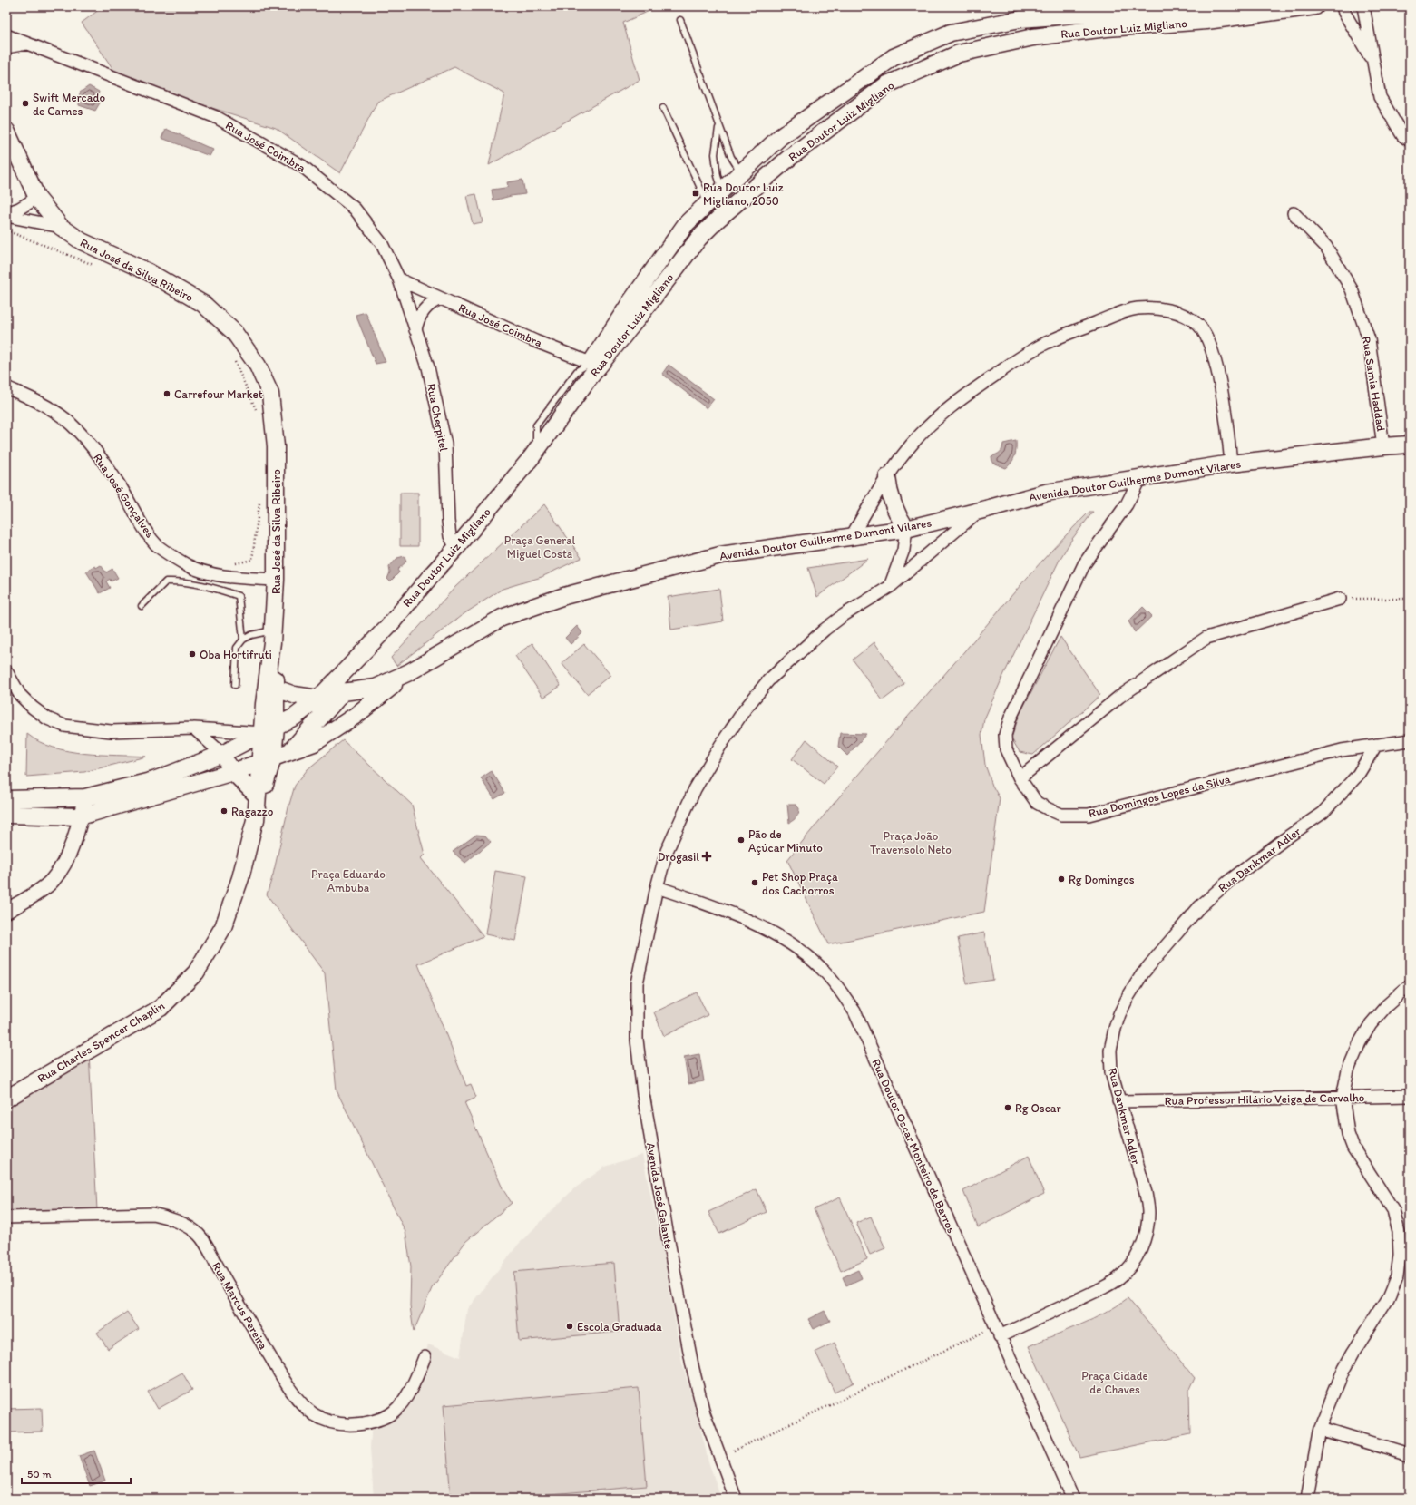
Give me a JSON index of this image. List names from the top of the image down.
{
  "streets": {
    "main road": [
      "Rua Doutor Luiz Migliano",
      "Rua José da Silva Ribeiro",
      "Avenida Doutor Guilherme Dumont Vilares",
      "Rua Charles Spencer Chaplin"
    ],
    "street": [
      "Rua José Coimbra",
      "Rua Samia Haddad",
      "Rua Cherpitel",
      "Rua José Gonçalves",
      "Rua Domingos Lopes da Silva",
      "Rua Dankmar Adler",
      "Rua Professor Hilário Veiga de Carvalho",
      "Rua Doutor Oscar Monteiro de Barros",
      "Avenida José Galante",
      "Rua Marcus Pereira"
    ]
  },
  "crossings": [
    ["Rua Doutor Luiz Migliano", "Rua José Coimbra"],
    ["Rua Doutor Luiz Migliano", "Rua Cherpitel"],
    ["Rua Doutor Luiz Migliano", "Avenida Doutor Guilherme Dumont Vilares"],
    ["Rua José Coimbra", "Rua Cherpitel"],
    ["Rua José da Silva Ribeiro", "Rua José Gonçalves"],
    ["Rua José da Silva Ribeiro", "Rua Charles Spencer Chaplin"],
    ["Rua Samia Haddad", "Avenida Doutor Guilherme Dumont Vilares"],
    ["Avenida Doutor Guilherme Dumont Vilares", "Rua Domingos Lopes da Silva"],
    ["Avenida Doutor Guilherme Dumont Vilares", "Rua Charles Spencer Chaplin"],
    ["Avenida Doutor Guilherme Dumont Vilares", "Avenida José Galante"],
    ["Rua Domingos Lopes da Silva", "Rua Dankmar Adler"],
    ["Rua Dankmar Adler", "Rua Professor Hilário Veiga de Carvalho"],
    ["Rua Dankmar Adler", "Rua Doutor Oscar Monteiro de Barros"],
    ["Rua Doutor Oscar Monteiro de Barros", "Avenida José Galante"]
  ],
  "parks": [
    "Praça General Miguel Costa",
    "Praça João Travensolo Neto",
    "Praça Eduardo Ambuba",
    "Praça Cidade de Chaves"
  ],
  "places": {
    "other": [
      "Swift Mercado de Carnes",
      "Carrefour Market",
      "Oba Hortifruti",
      "Ragazzo",
      "Pão de Açúcar Minuto",
      "Rg Domingos",
      "Pet Shop Praça dos Cachorros",
      "Rg Oscar",
      "Escola Graduada"
    ],
    "transit": ["Rua Doutor Luiz Migliano, 2050"],
    "health": ["Drogasil"]
  },
  "scale_bar": "50 m"
}
